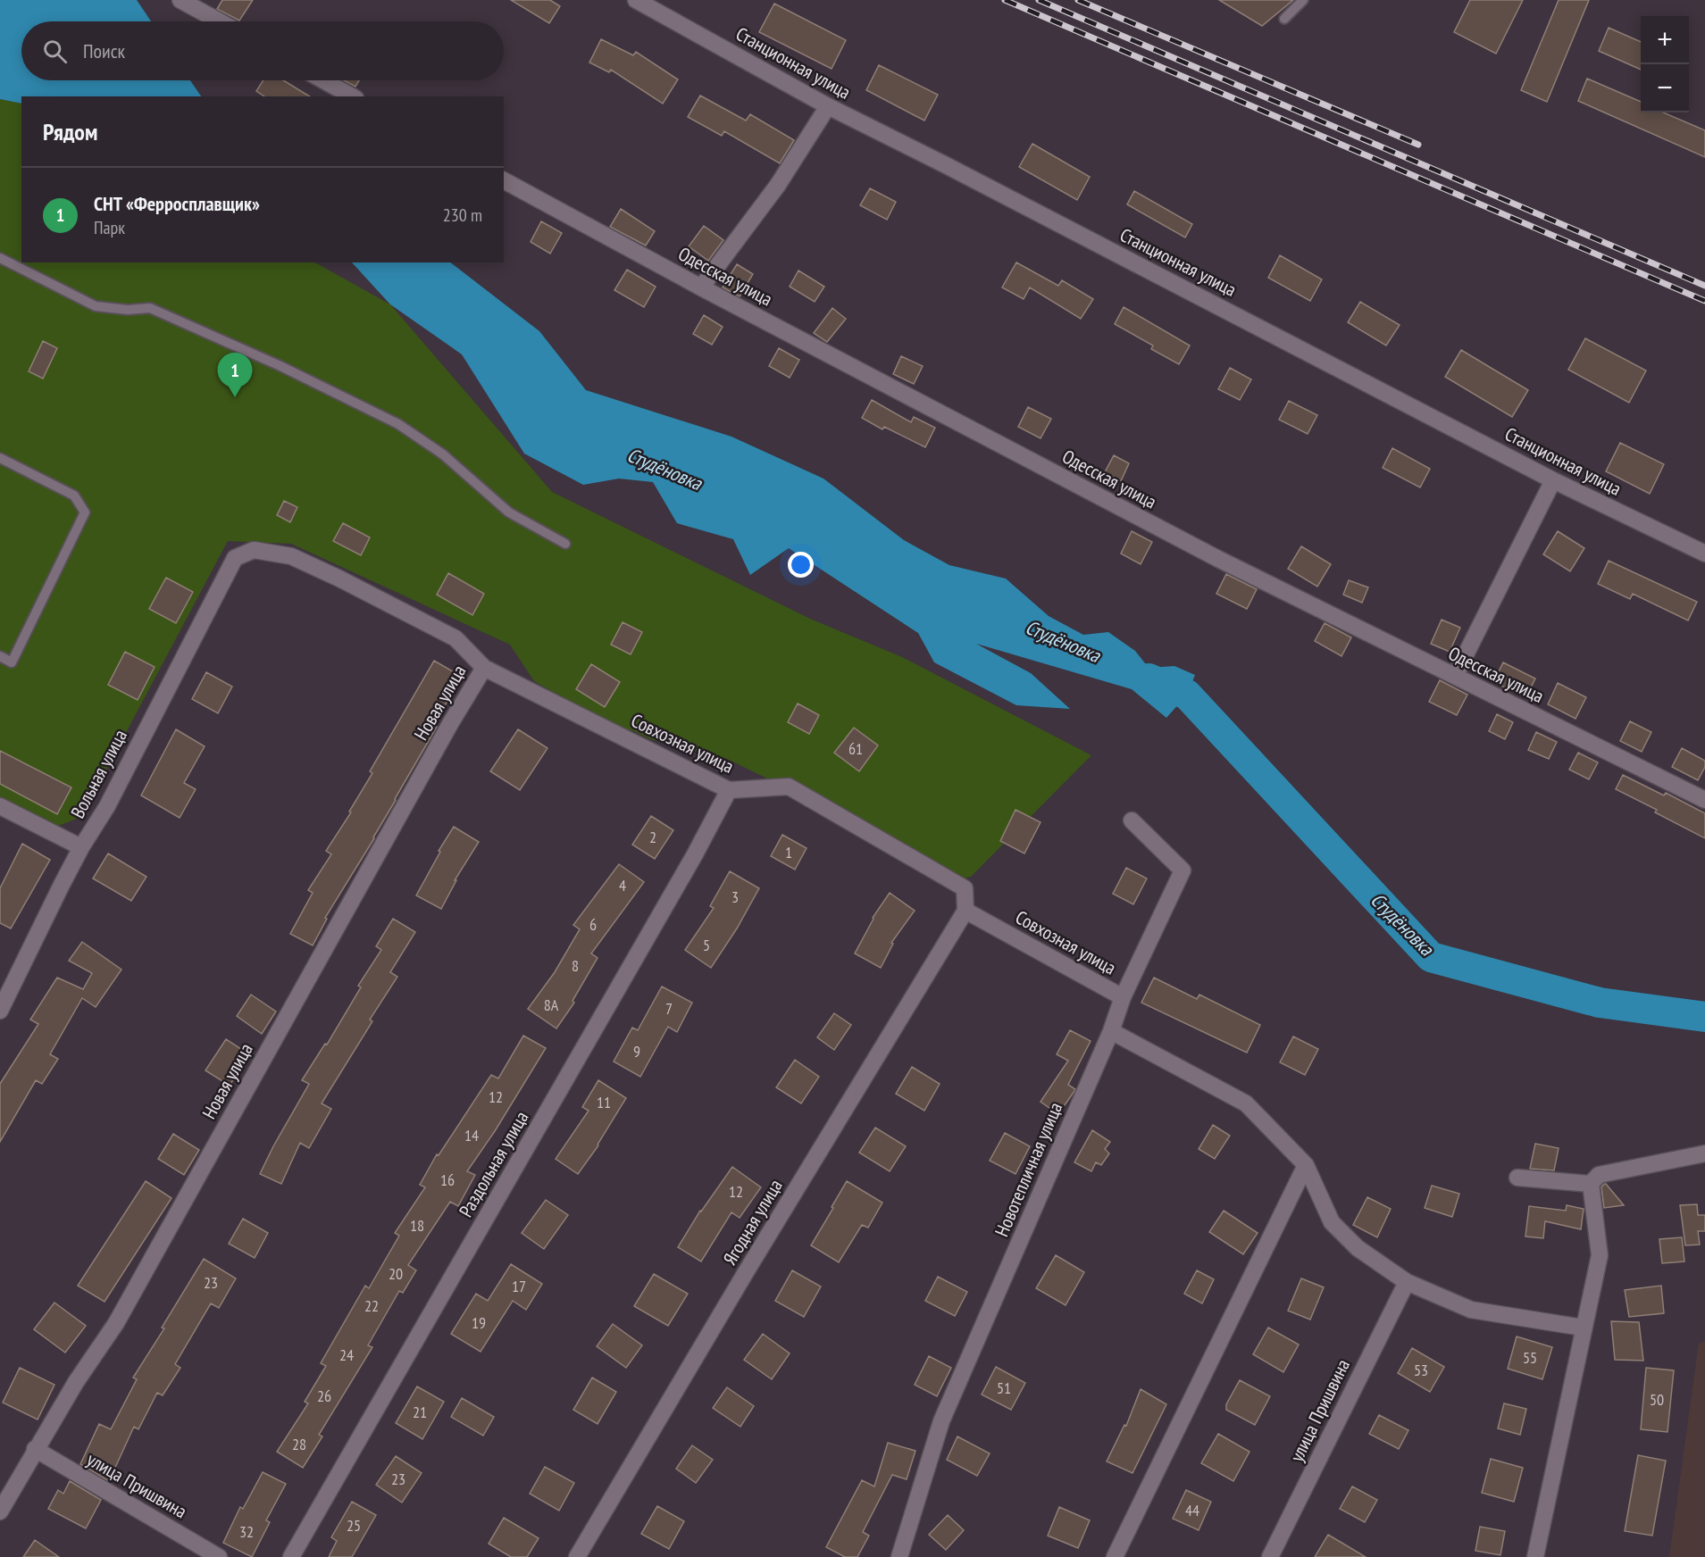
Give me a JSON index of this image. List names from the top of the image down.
{
  "streets": {
    "street": [
      "Станционная улица",
      "Одесская улица",
      "Новая улица",
      "Совхозная улица",
      "Вольная улица",
      "Раздольная улица",
      "Новотепличная улица",
      "Ягодная улица",
      "улица Пришвина"
    ]
  },
  "crossings": [
    ["Новая улица", "Совхозная улица"],
    ["Новая улица", "улица Пришвина"],
    ["Совхозная улица", "Вольная улица"],
    ["Совхозная улица", "Раздольная улица"],
    ["Совхозная улица", "Новотепличная улица"],
    ["Совхозная улица", "Ягодная улица"]
  ],
  "water": ["Студёновка"],
  "house_numbers": [
    "61",
    "2",
    "1",
    "4",
    "3",
    "6",
    "5",
    "8",
    "8А",
    "7",
    "9",
    "12",
    "11",
    "14",
    "16",
    "12",
    "18",
    "20",
    "23",
    "17",
    "22",
    "19",
    "24",
    "55",
    "53",
    "51",
    "26",
    "50",
    "21",
    "28",
    "23",
    "44",
    "25",
    "32"
  ],
  "page": {
    "map_buttons": ["+", "−"],
    "search": "Поиск",
    "heading": "Рядом",
    "list": [
      {
        "mark": "1",
        "name": "СНТ «Ферросплавщик»",
        "note": "Парк",
        "value": "230 m"
      }
    ],
    "pins": "1"
  }
}
